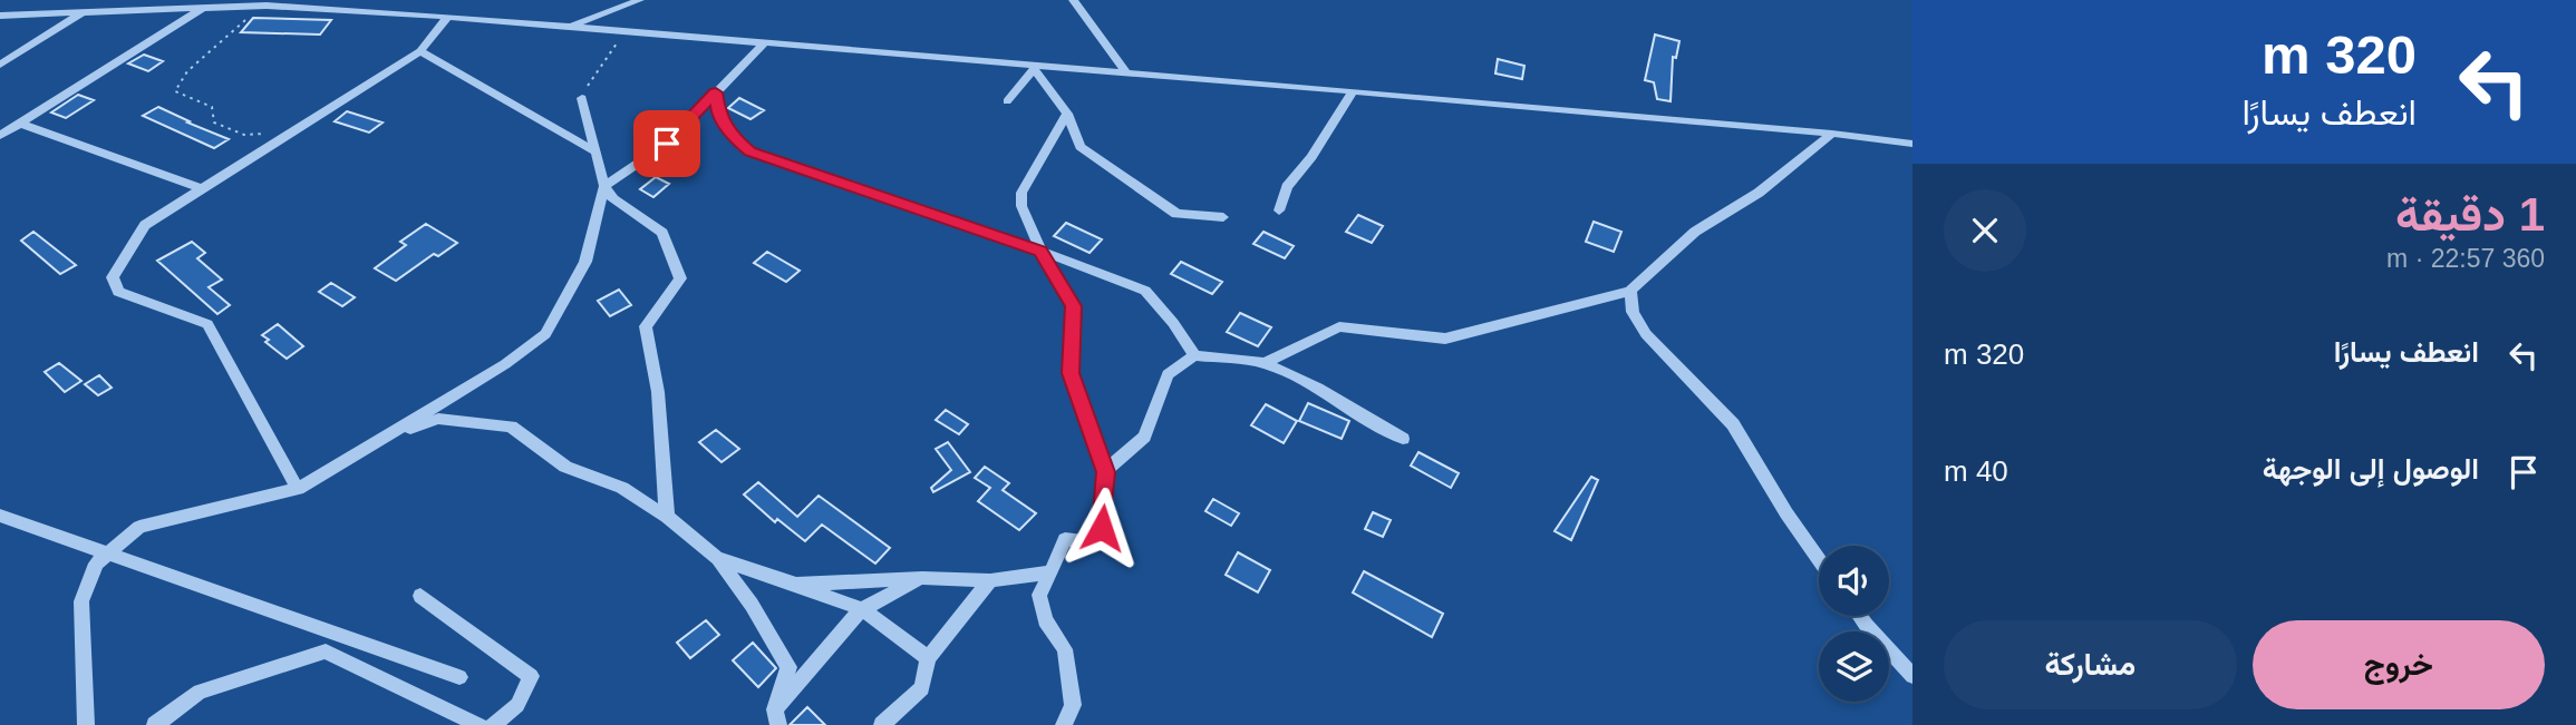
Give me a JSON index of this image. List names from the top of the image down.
{
  "page": {
    "turn": ["320 m", "انعطف يسارًا"],
    "heading": ["1 دقيقة", "360 m · 22:57"],
    "list": [
      {
        "name": "انعطف يسارًا",
        "value": "320 m"
      },
      {
        "name": "الوصول إلى الوجهة",
        "value": "40 m"
      }
    ],
    "buttons": ["خروج", "مشاركة"]
  }
}
